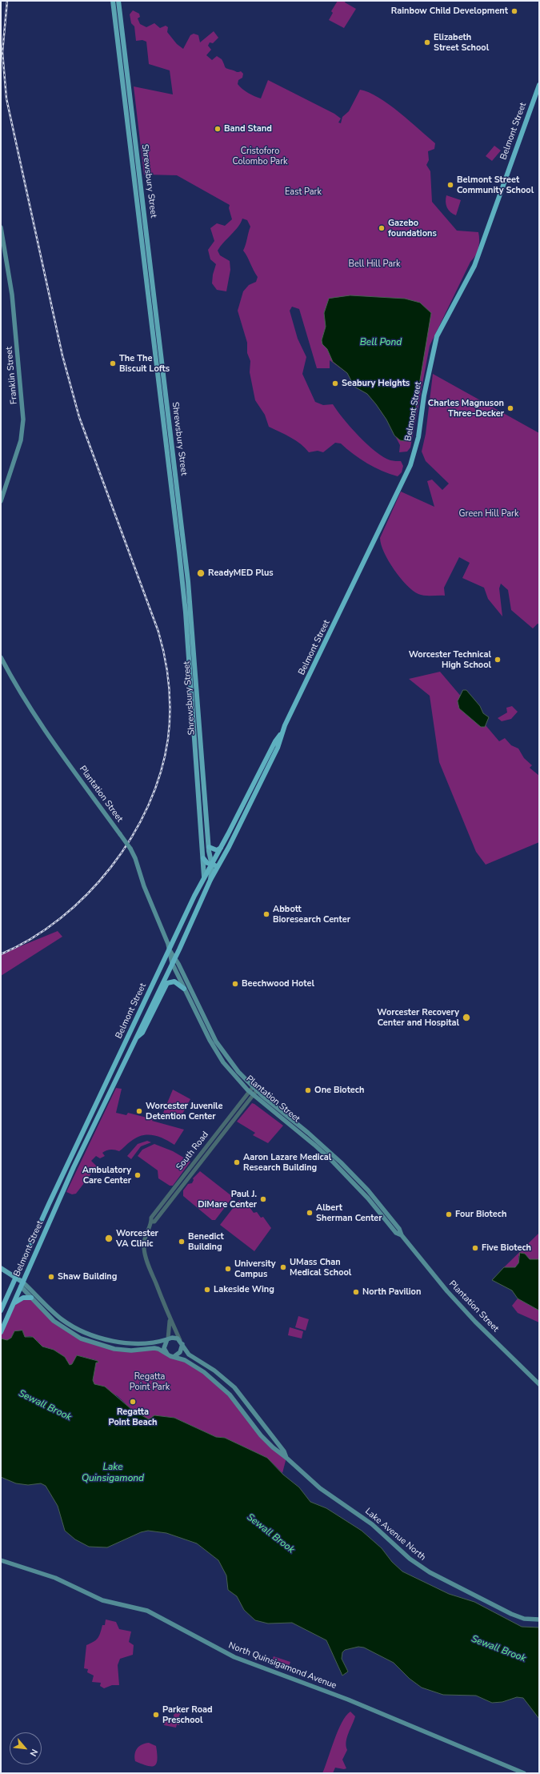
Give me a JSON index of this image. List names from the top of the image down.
{
  "streets": {
    "highway": ["Belmont Street"],
    "main road": [
      "Shrewsbury Street",
      "Franklin Street",
      "Plantation Street",
      "Lake Avenue North",
      "North Quinsigamond Avenue"
    ],
    "street": ["South Road"]
  },
  "crossings": [
    ["Belmont Street", "Shrewsbury Street"],
    ["Belmont Street", "Plantation Street"],
    ["Plantation Street", "South Road"],
    ["South Road", "Lake Avenue North"]
  ],
  "water": ["Bell Pond", "Sewall Brook", "Lake Quinsigamond"],
  "parks": [
    "Cristoforo Colombo Park",
    "East Park",
    "Bell Hill Park",
    "Green Hill Park",
    "Regatta Point Park"
  ],
  "places": [
    "Rainbow Child Development",
    "Elizabeth Street School",
    "Band Stand",
    "Belmont Street Community School",
    "Gazebo foundations",
    "The The Biscuit Lofts",
    "Seabury Heights",
    "Charles Magnuson Three-Decker",
    "ReadyMED Plus",
    "Worcester Technical High School",
    "Abbott Bioresearch Center",
    "Beechwood Hotel",
    "Worcester Recovery Center and Hospital",
    "One Biotech",
    "Worcester Juvenile Detention Center",
    "Aaron Lazare Medical Research Building",
    "Ambulatory Care Center",
    "Paul J. DiMare Center",
    "Albert Sherman Center",
    "Four Biotech",
    "Worcester VA Clinic",
    "Benedict Building",
    "Five Biotech",
    "UMass Chan Medical School",
    "University Campus",
    "Shaw Building",
    "Lakeside Wing",
    "North Pavilion",
    "Regatta Point Beach",
    "Parker Road Preschool"
  ],
  "north": "bottom right"
}
